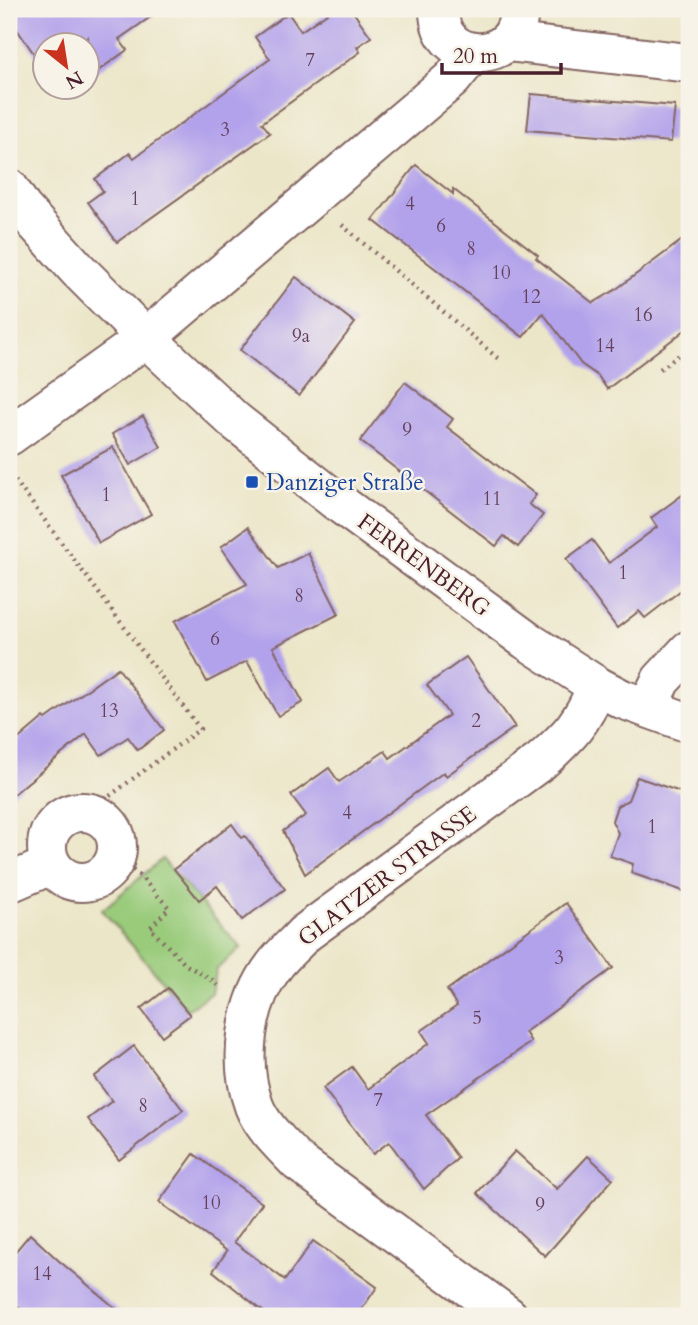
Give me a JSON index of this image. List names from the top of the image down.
{
  "streets": {
    "street": ["FERRENBERG", "GLATZER STRASSE"]
  },
  "crossings": [
    ["FERRENBERG", "GLATZER STRASSE"]
  ],
  "places": {
    "transit": ["Danziger Straße"]
  },
  "house_numbers": [
    "7",
    "3",
    "1",
    "4",
    "6",
    "8",
    "10",
    "12",
    "16",
    "9a",
    "14",
    "9",
    "1",
    "11",
    "1",
    "8",
    "6",
    "13",
    "2",
    "4",
    "1",
    "3",
    "5",
    "7",
    "8",
    "10",
    "9",
    "14"
  ],
  "scale_bar": "20 m",
  "north": "bottom right"
}
